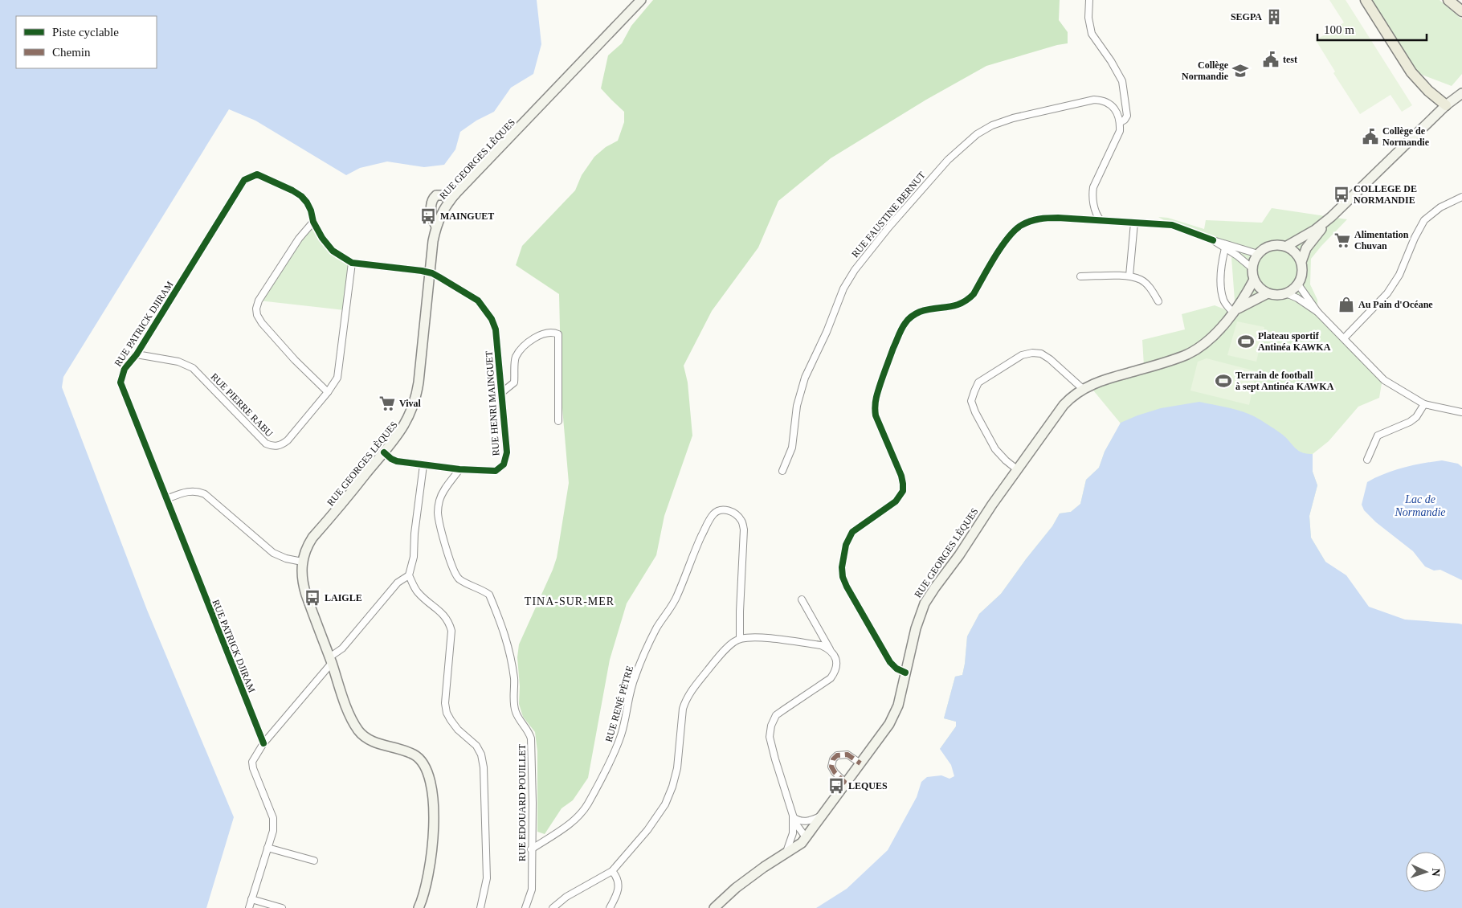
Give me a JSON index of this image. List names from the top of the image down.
{
  "streets": {
    "main road": ["RUE GEORGES LÈQUES"],
    "street": [
      "RUE FAUSTINE BERNUT",
      "RUE PATRICK DJIRAM",
      "RUE HENRI MAINGUET",
      "RUE PIERRE RABU",
      "RUE RENÉ PÈTRE",
      "RUE EDOUARD POUILLET"
    ]
  },
  "crossings": [
    ["RUE GEORGES LÈQUES", "RUE PATRICK DJIRAM"],
    ["RUE GEORGES LÈQUES", "RUE HENRI MAINGUET"],
    ["RUE PATRICK DJIRAM", "RUE HENRI MAINGUET"],
    ["RUE PATRICK DJIRAM", "RUE PIERRE RABU"],
    ["RUE HENRI MAINGUET", "RUE EDOUARD POUILLET"],
    ["RUE RENÉ PÈTRE", "RUE EDOUARD POUILLET"]
  ],
  "districts": ["TINA-SUR-MER"],
  "water": ["Lac de Normandie"],
  "places": {
    "building": ["SEGPA"],
    "public building": ["test", "Collège de Normandie"],
    "school or university": ["Collège Normandie"],
    "bus stop": [
      "COLLEGE DE NORMANDIE",
      "MAINGUET",
      "LAIGLE",
      "LEQUES"
    ],
    "supermarket": ["Alimentation Chuvan", "Vival"],
    "shop": ["Au Pain d'Océane"],
    "sports": ["Plateau sportif Antinéa KAWKA", "Terrain de football à sept Antinéa KAWKA"]
  },
  "legend": ["Piste cyclable", "Chemin"],
  "scale_bar": "100 m",
  "north": "right"
}
